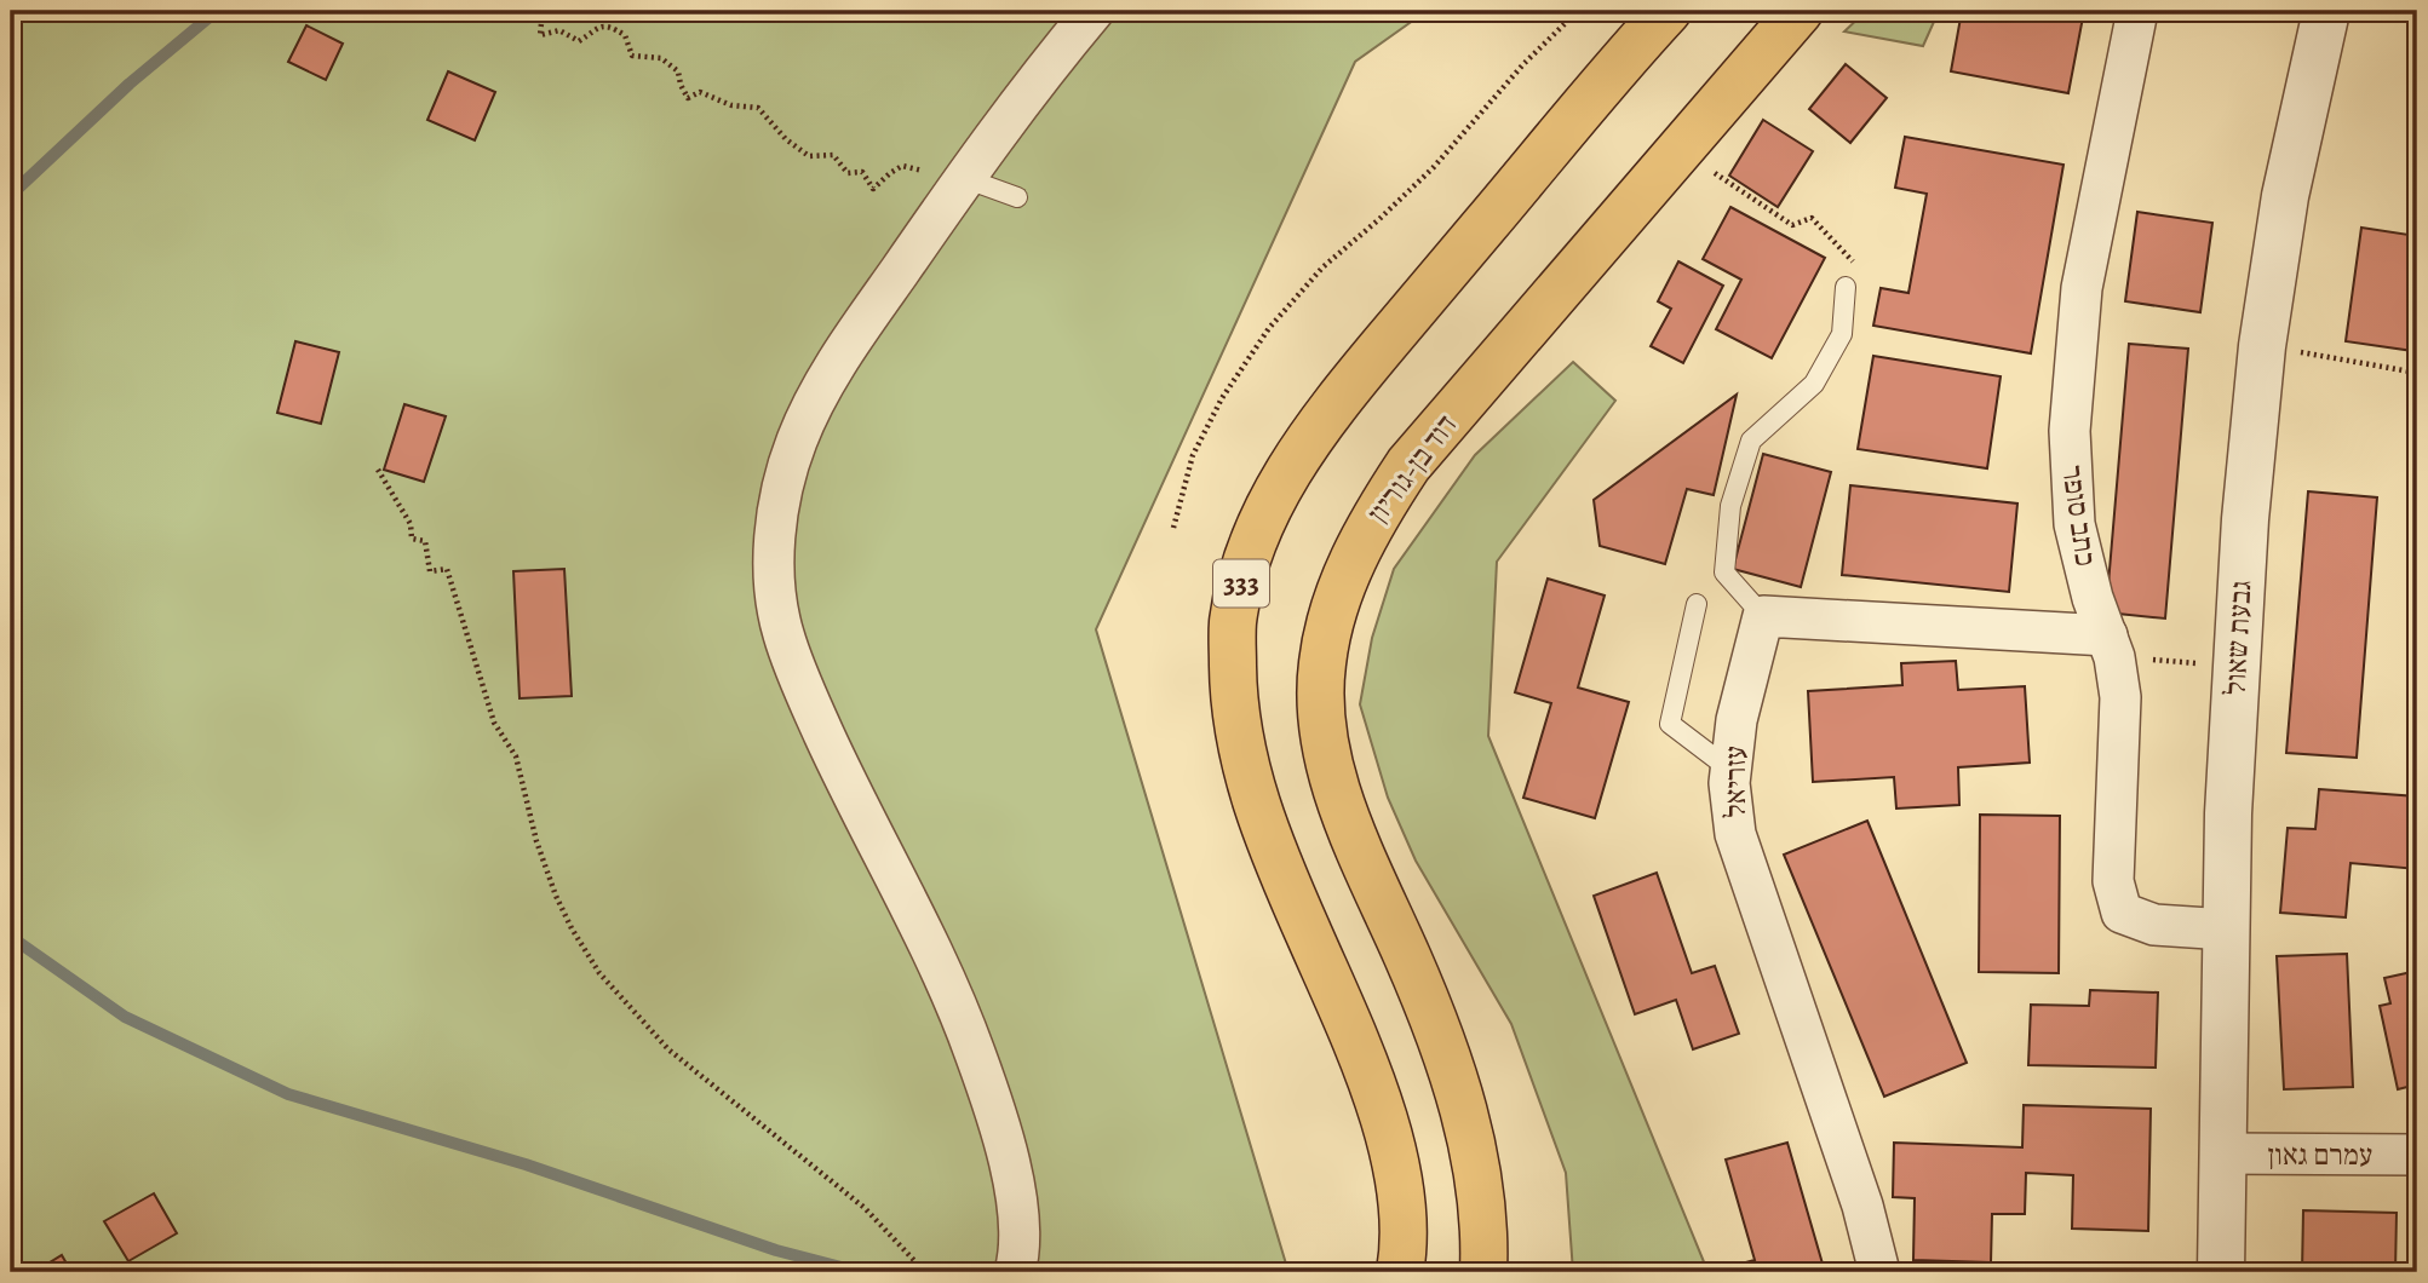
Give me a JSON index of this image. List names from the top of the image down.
{
  "streets": {
    "main road": ["דוד בן-גוריון", "333"],
    "street": [
      "כתב סופר",
      "גבעת שאול",
      "עזריאל",
      "עמרם גאון"
    ]
  },
  "crossings": [
    ["כתב סופר", "גבעת שאול"],
    ["גבעת שאול", "עמרם גאון"]
  ]
}
